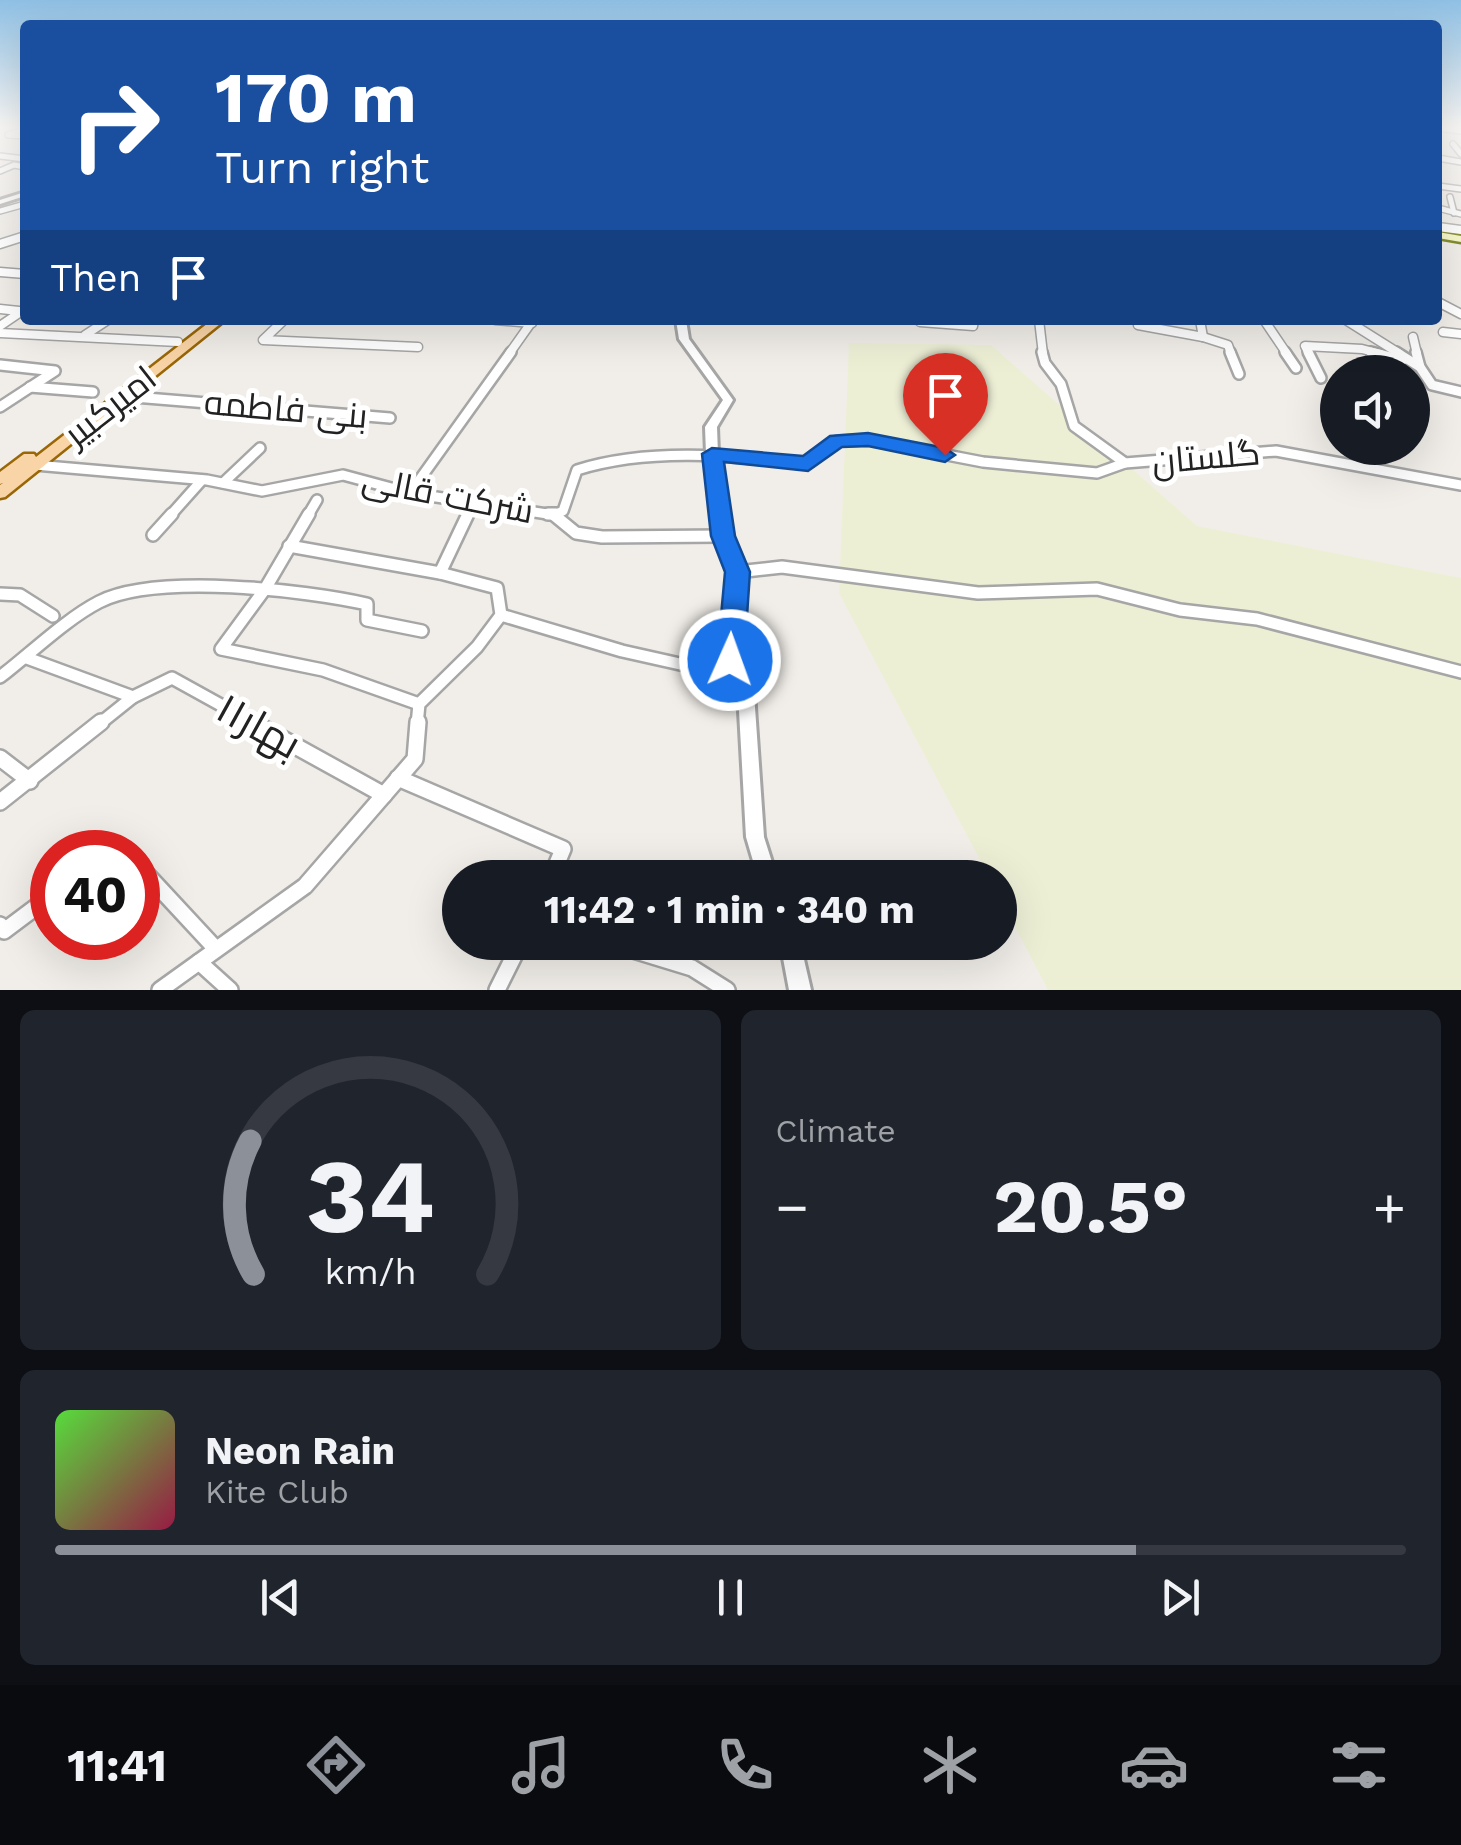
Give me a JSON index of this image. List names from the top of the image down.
{
  "streets": {
    "main road": ["امیرکبیر"],
    "street": [
      "بنی فاطمه",
      "گلستان",
      "شرکت قالی",
      "بهار۱۱"
    ]
  },
  "crossings": [
    ["امیرکبیر", "بنی فاطمه"],
    ["امیرکبیر", "شرکت قالی"]
  ],
  "page": {
    "turn": ["170 m", "Turn right"],
    "then": "Then",
    "limit": "40",
    "trip": "11:42 · 1 min · 340 m",
    "tile": "Climate",
    "heat": ["−", "20.5°", "+"],
    "song": ["Neon Rain", "Kite Club"],
    "tabs": "11:41",
    "gauge": ["34", "km/h"]
  }
}
